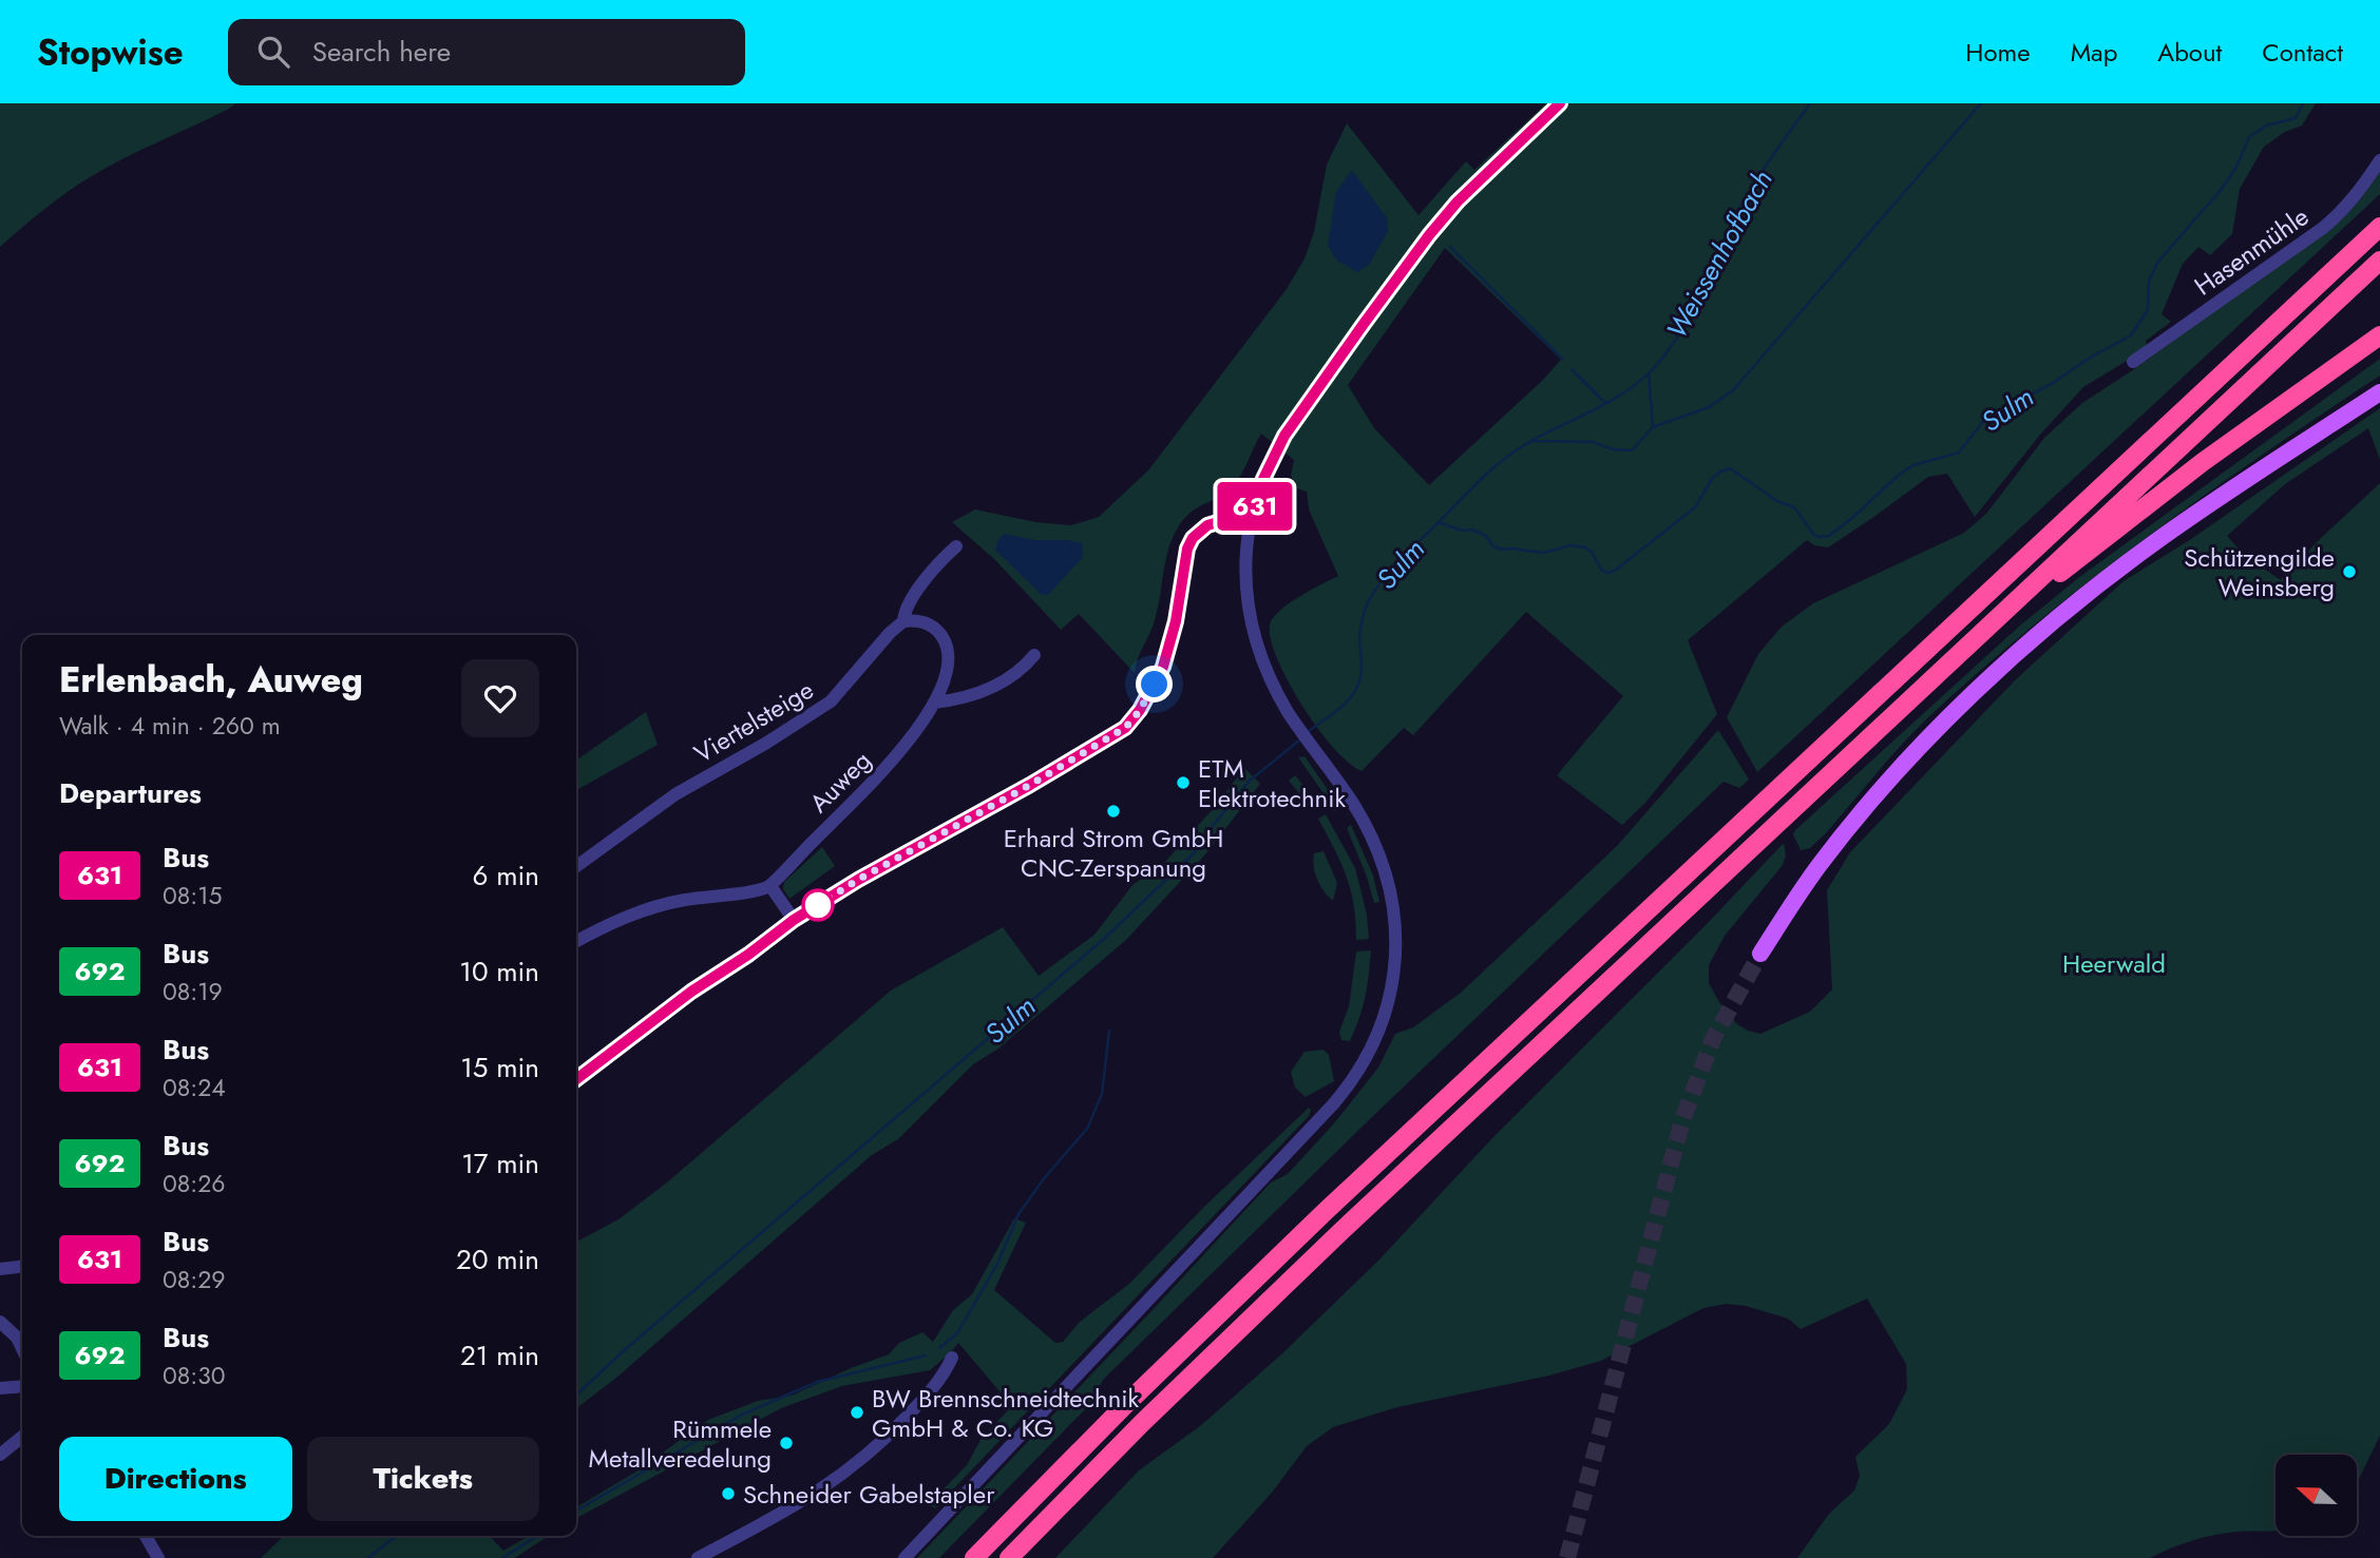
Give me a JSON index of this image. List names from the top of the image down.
{
  "streets": {
    "street": ["Hasenmühle", "Viertelsteige", "Auweg"]
  },
  "crossings": [
    ["Viertelsteige", "Auweg"]
  ],
  "water": ["Weissenhofbach", "Sulm"],
  "parks": ["Heerwald"],
  "places": [
    "Schützengilde Weinsberg",
    "ETM Elektrotechnik",
    "Erhard Strom GmbH CNC-Zerspanung",
    "BW Brennschneidtechnik GmbH & Co. KG",
    "Rümmele Metallveredelung",
    "Schneider Gabelstapler"
  ],
  "lines": ["bus line 631"],
  "north": "left",
  "page": {
    "header": "Stopwise",
    "search": "Search here",
    "nav": [
      "Home",
      "Map",
      "About",
      "Contact"
    ],
    "on_map": "631",
    "heading": [
      ["Erlenbach, Auweg", "Walk · 4 min · 260 m"],
      "Departures"
    ],
    "list": [
      {
        "mark": "631",
        "name": "Bus",
        "note": "08:15",
        "value": "6 min"
      },
      {
        "mark": "692",
        "name": "Bus",
        "note": "08:19",
        "value": "10 min"
      },
      {
        "mark": "631",
        "name": "Bus",
        "note": "08:24",
        "value": "15 min"
      },
      {
        "mark": "692",
        "name": "Bus",
        "note": "08:26",
        "value": "17 min"
      },
      {
        "mark": "631",
        "name": "Bus",
        "note": "08:29",
        "value": "20 min"
      },
      {
        "mark": "692",
        "name": "Bus",
        "note": "08:30",
        "value": "21 min"
      }
    ],
    "buttons": ["Directions", "Tickets"]
  }
}
